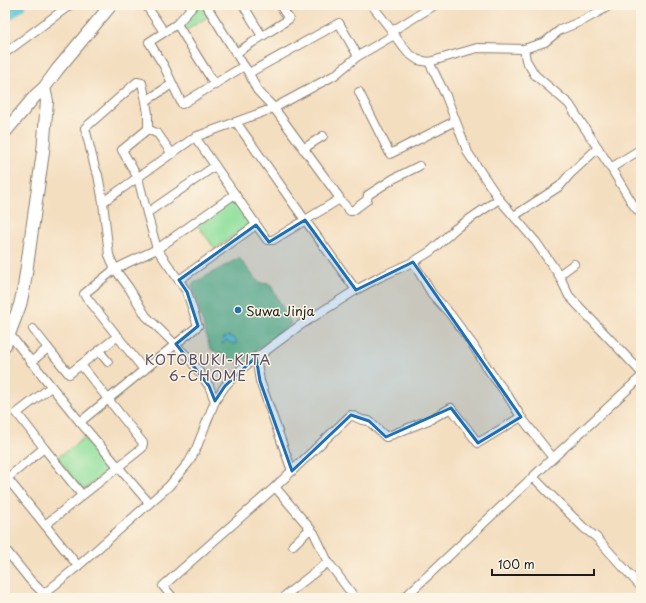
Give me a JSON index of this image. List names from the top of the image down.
{
  "districts": ["KOTOBUKI-KITA 6-CHOME"],
  "places": ["Suwa Jinja"],
  "scale_bar": "100 m"
}
